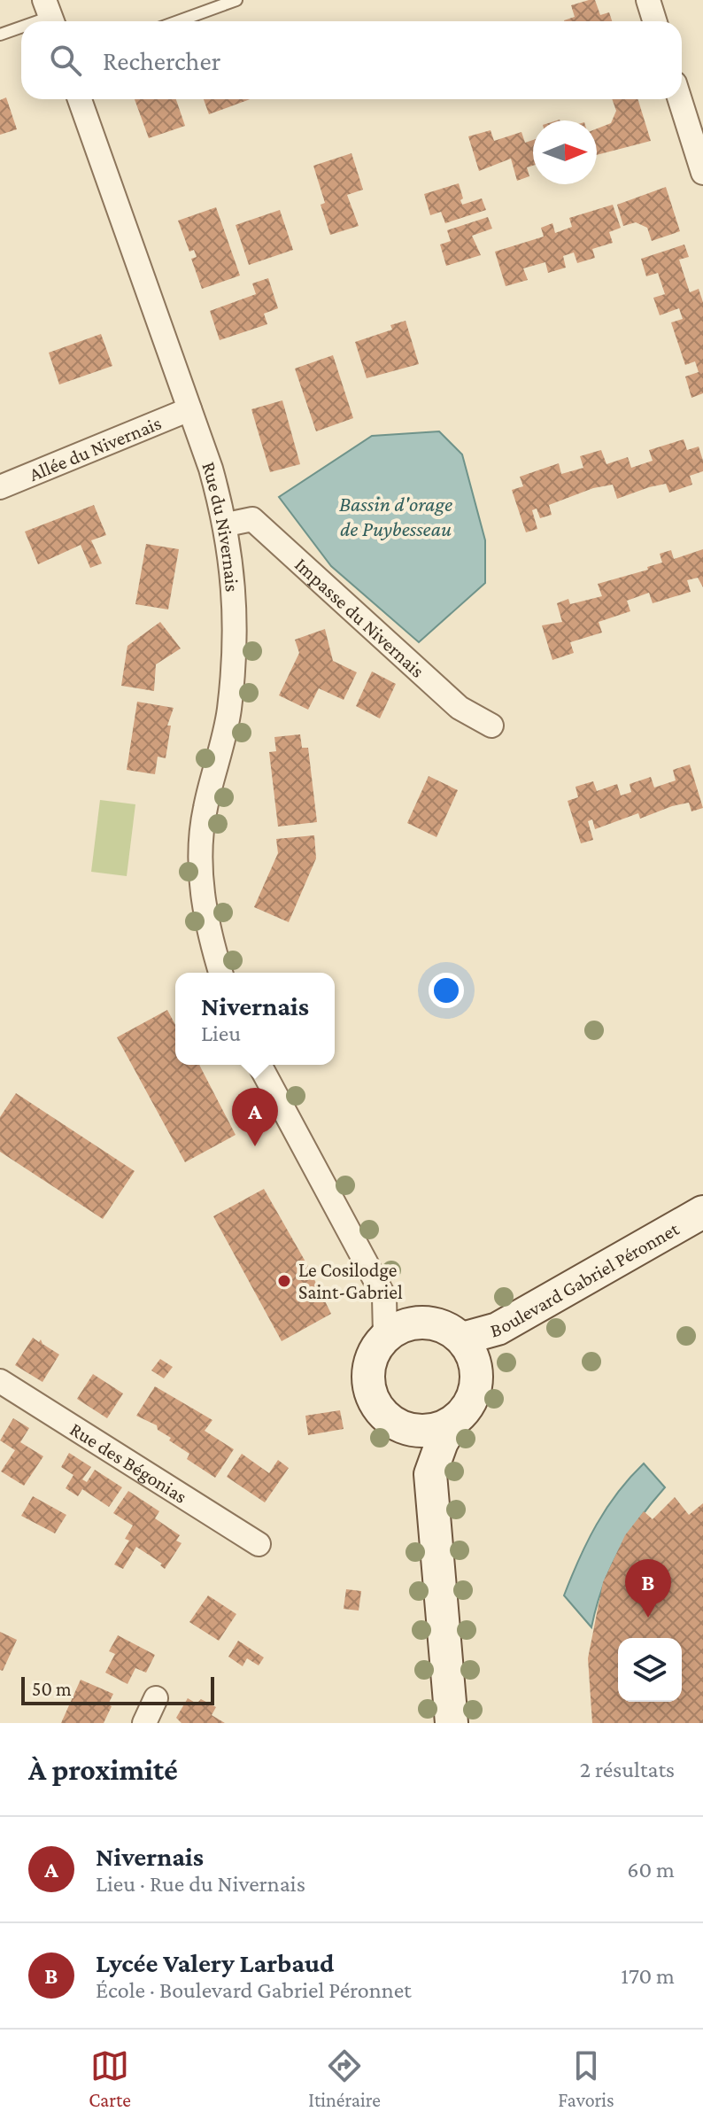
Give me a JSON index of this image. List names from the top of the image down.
{
  "streets": {
    "main road": ["Boulevard Gabriel Péronnet"],
    "street": [
      "Allée du Nivernais",
      "Rue du Nivernais",
      "Impasse du Nivernais",
      "Rue des Bégonias"
    ]
  },
  "crossings": [
    ["Allée du Nivernais", "Rue du Nivernais"],
    ["Rue du Nivernais", "Impasse du Nivernais"]
  ],
  "water": ["Bassin d'orage de Puybesseau"],
  "places": ["Le Cosilodge Saint-Gabriel"],
  "scale_bar": "50 m",
  "north": "right",
  "page": {
    "search": "Rechercher",
    "popup": ["Nivernais", "Lieu"],
    "pins": ["A", "B"],
    "scale": "50 m",
    "heading": ["À proximité", "2 résultats"],
    "list": [
      {
        "mark": "A",
        "name": "Nivernais",
        "note": "Lieu · Rue du Nivernais",
        "value": "60 m"
      },
      {
        "mark": "B",
        "name": "Lycée Valery Larbaud",
        "note": "École · Boulevard Gabriel Péronnet",
        "value": "170 m"
      }
    ],
    "nav": ["Carte", "Itinéraire", "Favoris"]
  }
}
